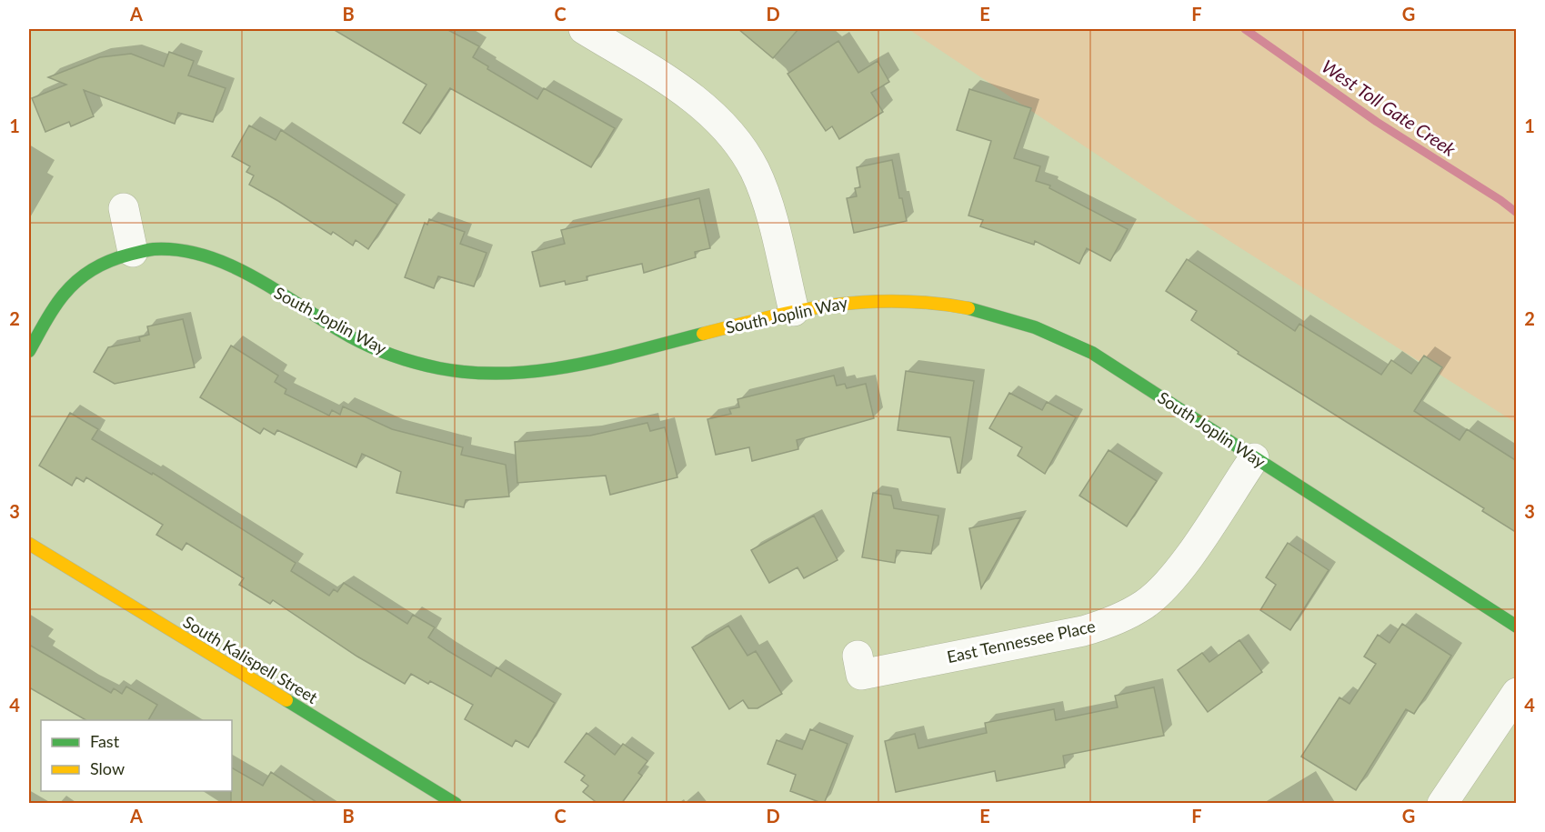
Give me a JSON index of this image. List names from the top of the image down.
{
  "streets": {
    "street": ["South Joplin Way", "East Tennessee Place", "South Kalispell Street"]
  },
  "crossings": [
    ["South Joplin Way", "East Tennessee Place"]
  ],
  "water": ["West Toll Gate Creek"],
  "legend": ["Fast", "Slow"],
  "grid": {
    "columns": [
      "A",
      "B",
      "C",
      "D",
      "E",
      "F",
      "G"
    ],
    "rows": [
      "1",
      "2",
      "3",
      "4"
    ]
  }
}
